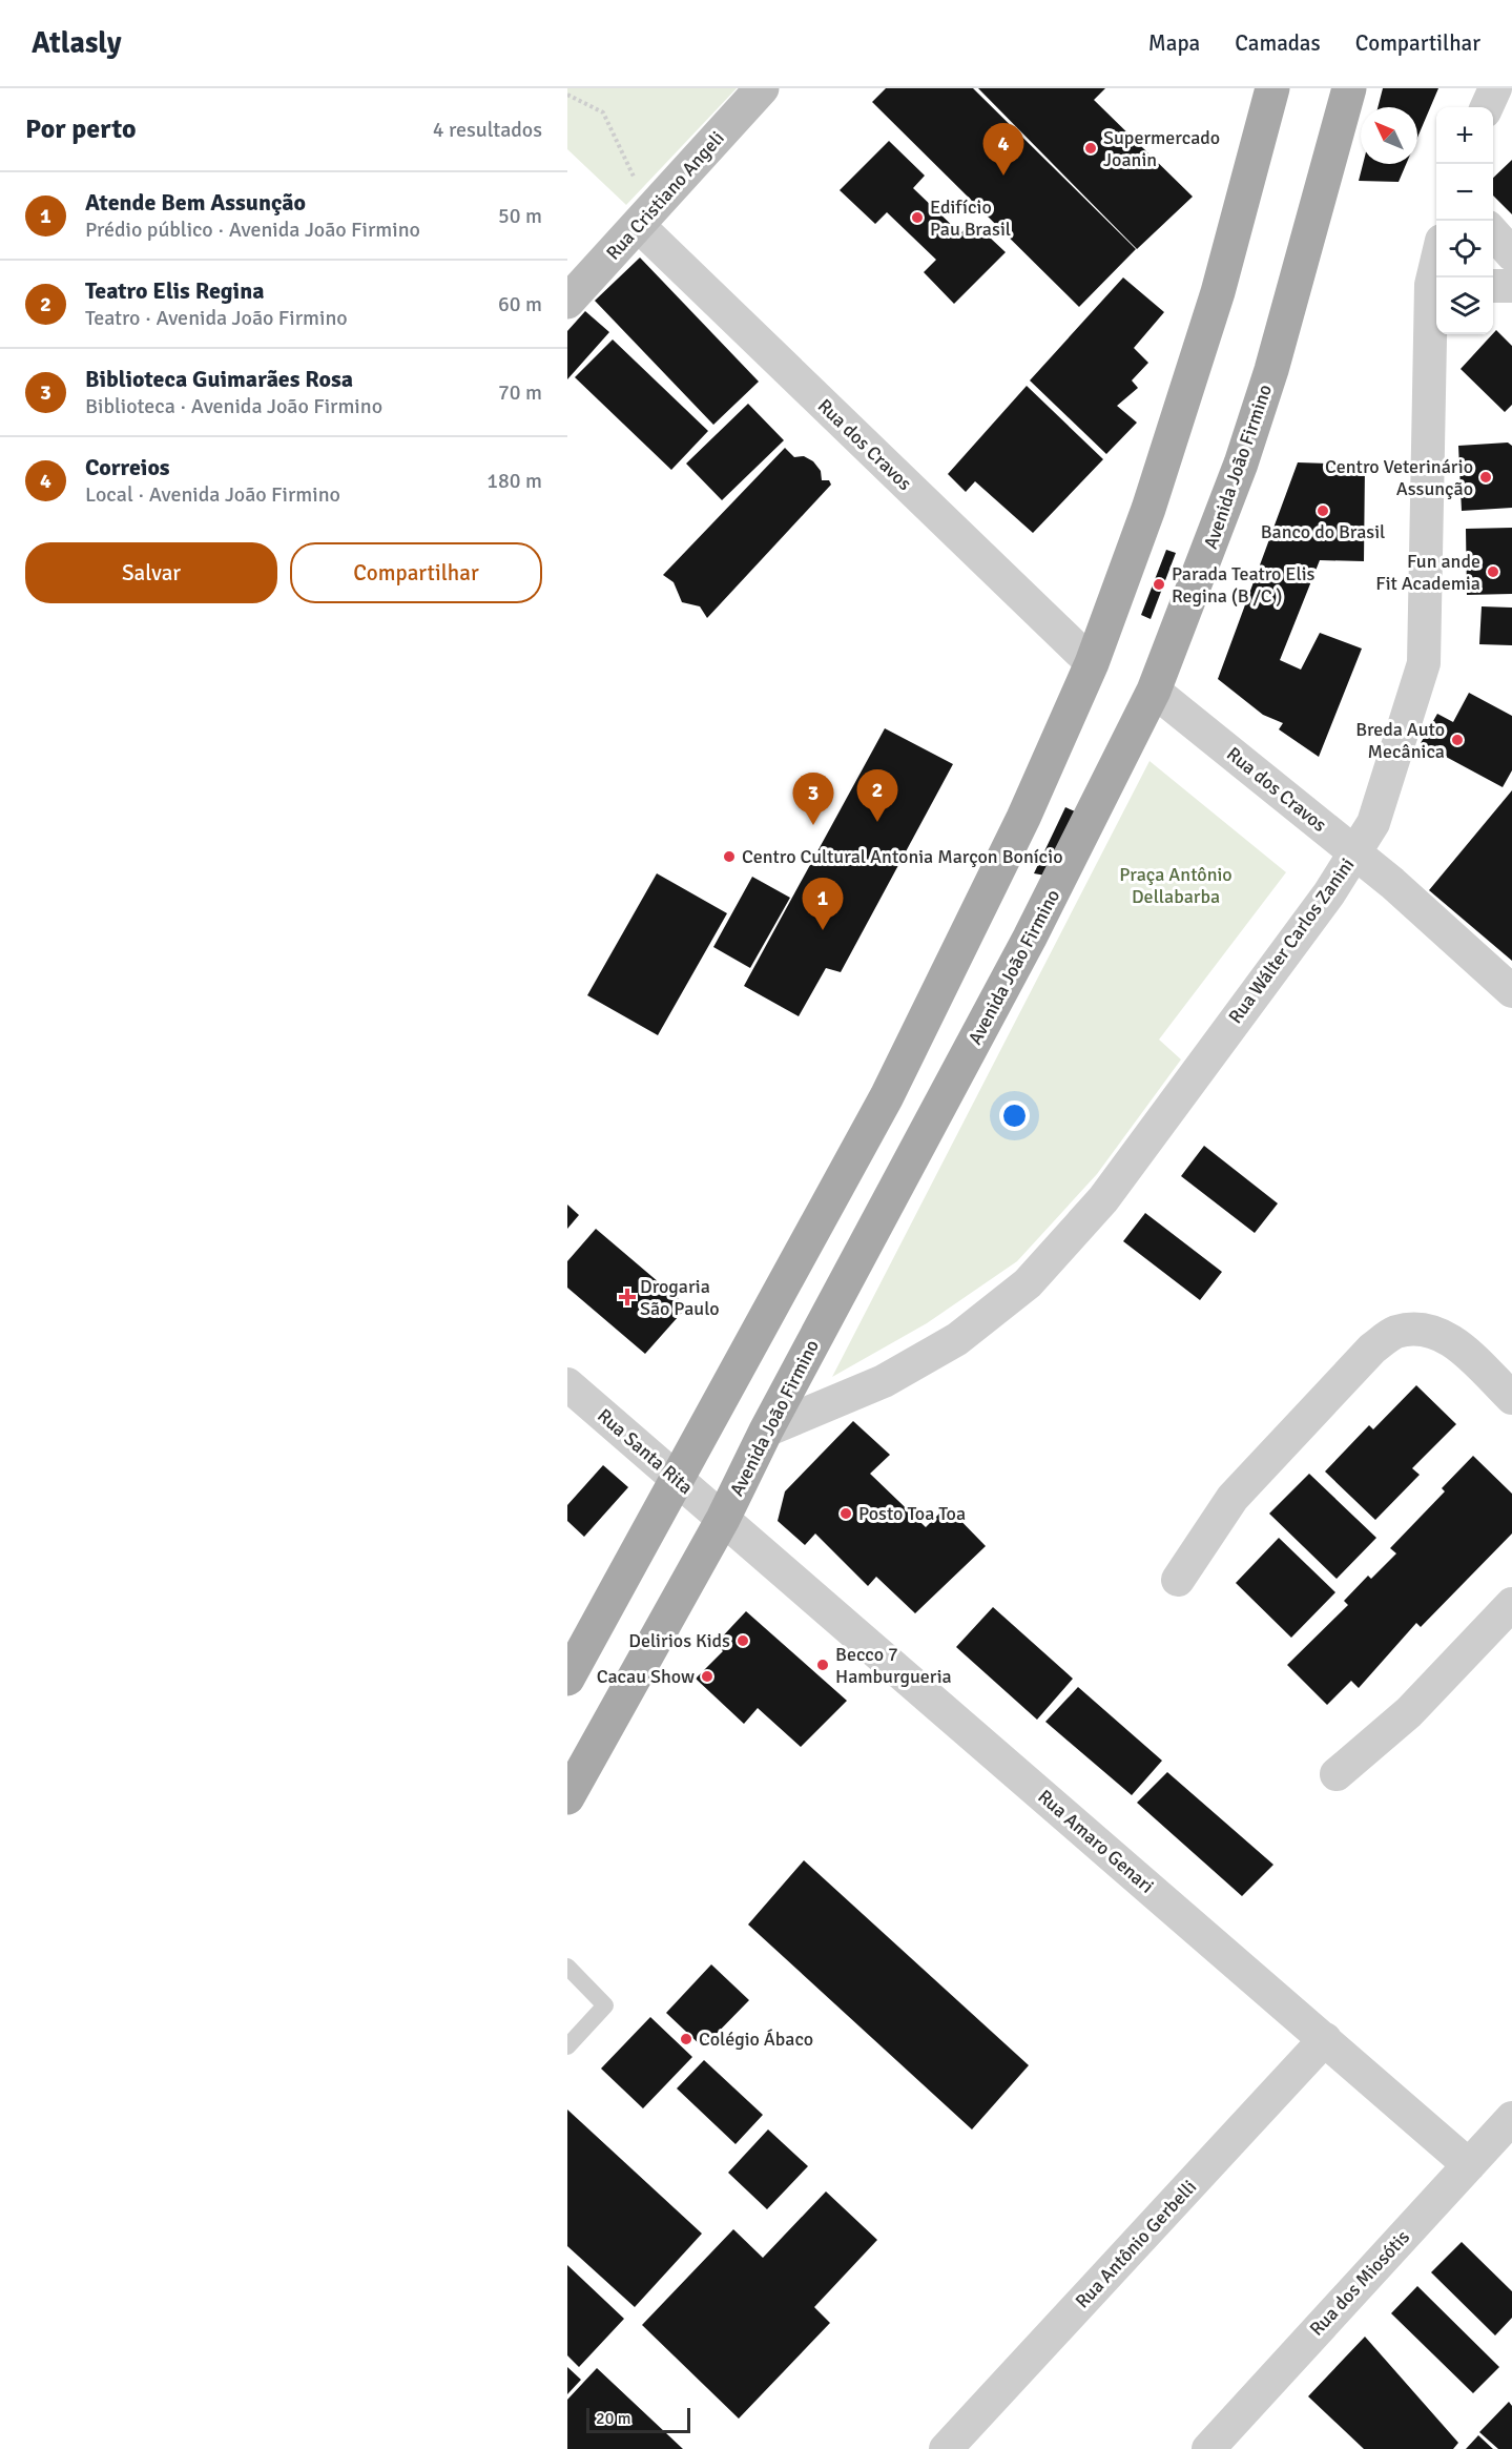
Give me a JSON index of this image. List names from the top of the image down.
{
  "streets": {
    "main road": ["Avenida João Firmino"],
    "street": [
      "Rua Cristiano Angeli",
      "Rua dos Cravos",
      "Rua Wálter Carlos Zanini",
      "Rua Santa Rita",
      "Rua Amaro Genari",
      "Rua Antônio Gerbelli",
      "Rua dos Miosótis"
    ]
  },
  "crossings": [
    ["Rua Cristiano Angeli", "Rua dos Cravos"],
    ["Rua dos Cravos", "Avenida João Firmino"],
    ["Rua dos Cravos", "Rua Wálter Carlos Zanini"],
    ["Avenida João Firmino", "Rua Wálter Carlos Zanini"],
    ["Avenida João Firmino", "Rua Santa Rita"],
    ["Avenida João Firmino", "Rua Amaro Genari"],
    ["Rua Santa Rita", "Rua Amaro Genari"],
    ["Rua Amaro Genari", "Rua Antônio Gerbelli"],
    ["Rua Amaro Genari", "Rua dos Miosótis"]
  ],
  "parks": ["Praça Antônio Dellabarba"],
  "places": {
    "other": [
      "Supermercado Joanin",
      "Edifício Pau Brasil",
      "Centro Veterinário Assunção",
      "Banco do Brasil",
      "Fun ande Fit Academia",
      "Parada Teatro Elis Regina (B /C )",
      "Breda Auto Mecânica",
      "Centro Cultural Antonia Marçon Bonício",
      "Posto Toa Toa",
      "Delirios Kids",
      "Becco 7 Hamburgueria",
      "Cacau Show",
      "Colégio Ábaco"
    ],
    "health": ["Drogaria São Paulo"]
  },
  "scale_bar": "20 m",
  "north": "top left",
  "page": {
    "header": "Atlasly",
    "nav": ["Mapa", "Camadas", "Compartilhar"],
    "heading": ["Por perto", "4 resultados"],
    "map_buttons": ["+", "−"],
    "pins": [
      "4",
      "2",
      "3",
      "1"
    ],
    "list": [
      {
        "mark": "1",
        "name": "Atende Bem Assunção",
        "note": "Prédio público · Avenida João Firmino",
        "value": "50 m"
      },
      {
        "mark": "2",
        "name": "Teatro Elis Regina",
        "note": "Teatro · Avenida João Firmino",
        "value": "60 m"
      },
      {
        "mark": "3",
        "name": "Biblioteca Guimarães Rosa",
        "note": "Biblioteca · Avenida João Firmino",
        "value": "70 m"
      },
      {
        "mark": "4",
        "name": "Correios",
        "note": "Local · Avenida João Firmino",
        "value": "180 m"
      }
    ],
    "buttons": ["Salvar", "Compartilhar"],
    "scale": "20 m"
  }
}
